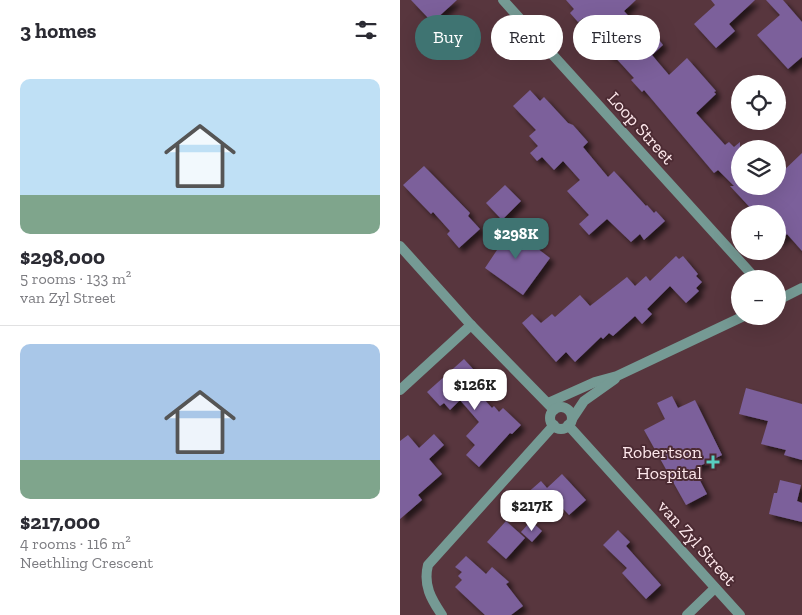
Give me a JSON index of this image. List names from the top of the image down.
{
  "streets": {
    "street": ["Loop Street", "van Zyl Street"]
  },
  "places": {
    "health": ["Robertson Hospital"]
  },
  "page": {
    "heading": "3 homes",
    "chip": ["Buy", "Rent", "Filters"],
    "list": [
      {
        "name": "$298,000",
        "note": "5 rooms · 133 m² · van Zyl Street"
      },
      {
        "name": "$217,000",
        "note": "4 rooms · 116 m² · Neethling Crescent"
      }
    ],
    "map_buttons": ["+", "−"],
    "price": ["$298K", "$126K", "$217K"]
  }
}
